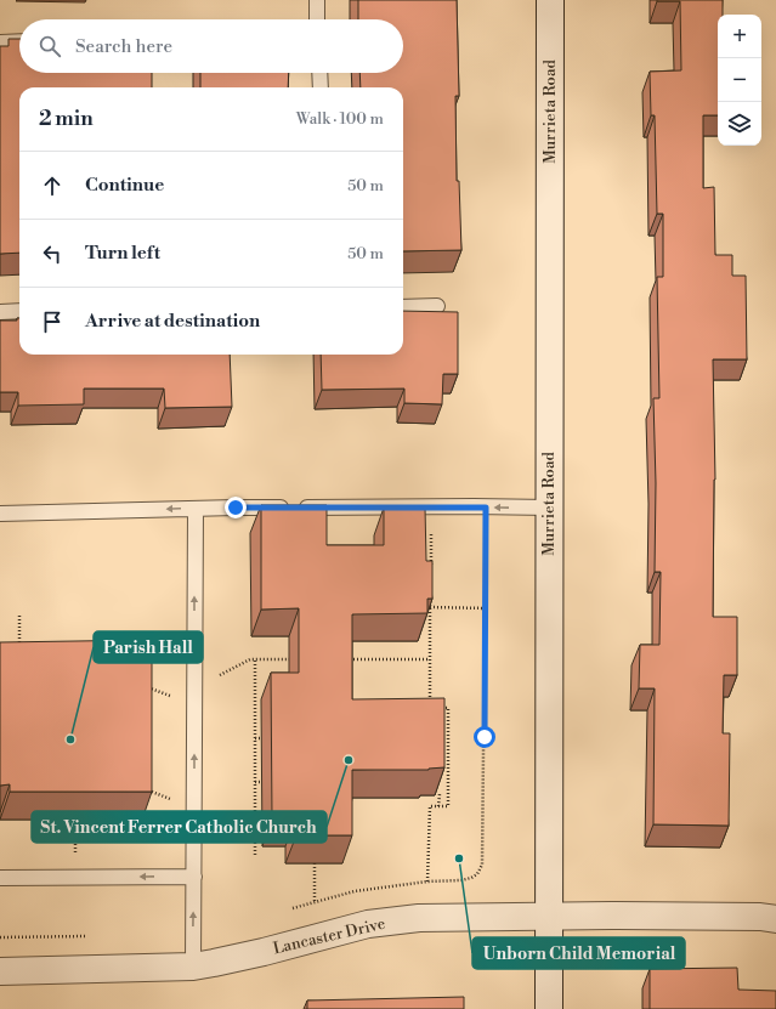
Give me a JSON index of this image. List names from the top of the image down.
{
  "streets": {
    "main road": ["Murrieta Road", "Lancaster Drive"]
  },
  "crossings": [
    ["Murrieta Road", "Lancaster Drive"]
  ],
  "places": ["Parish Hall", "St. Vincent Ferrer Catholic Church", "Unborn Child Memorial"],
  "page": {
    "map_buttons": ["+", "−"],
    "search": "Search here",
    "heading": ["2 min", "Walk · 100 m"],
    "list": [
      ["Continue", "50 m"],
      ["Turn left", "50 m"],
      "Arrive at destination"
    ]
  }
}
